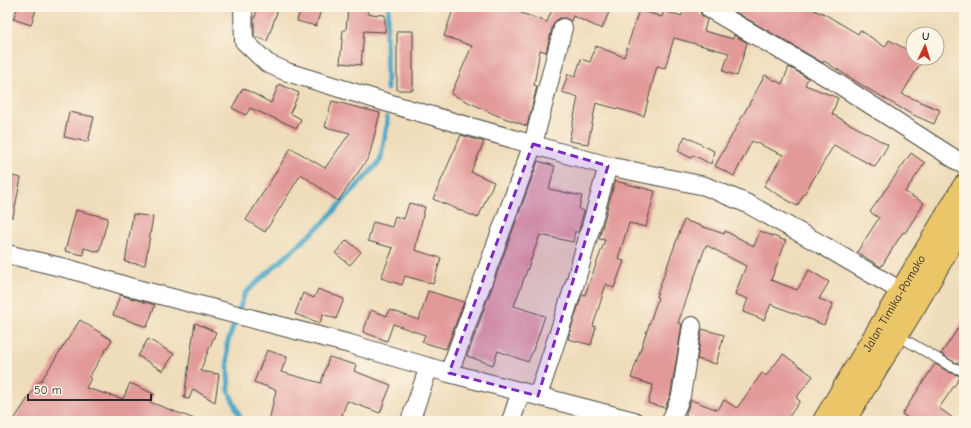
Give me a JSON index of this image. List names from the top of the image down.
{
  "streets": {
    "highway": ["Jalan Timika-Pomako"]
  },
  "scale_bar": "50 m",
  "north": "top"
}
